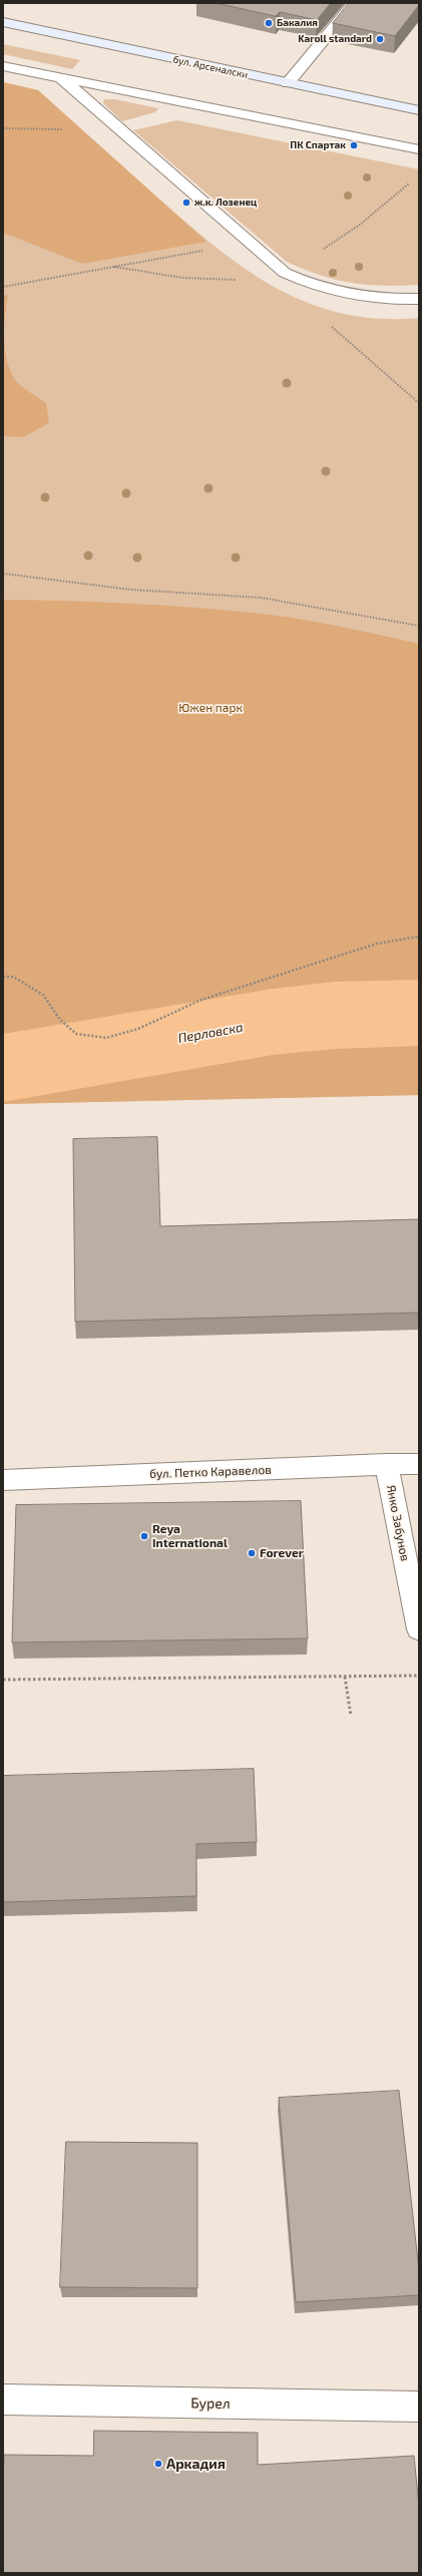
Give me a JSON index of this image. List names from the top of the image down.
{
  "streets": {
    "street": [
      "бул. Арсеналски",
      "бул. Петко Каравелов",
      "Янко Забунов",
      "Бурел"
    ]
  },
  "crossings": [
    ["бул. Петко Каравелов", "Янко Забунов"]
  ],
  "water": ["Перловска"],
  "parks": ["Южен парк"],
  "places": [
    "Бакалия",
    "Karoll standard",
    "ПК Спартак",
    "ж.к. Лозенец",
    "Reya International",
    "Forever",
    "Аркадия"
  ]
}
